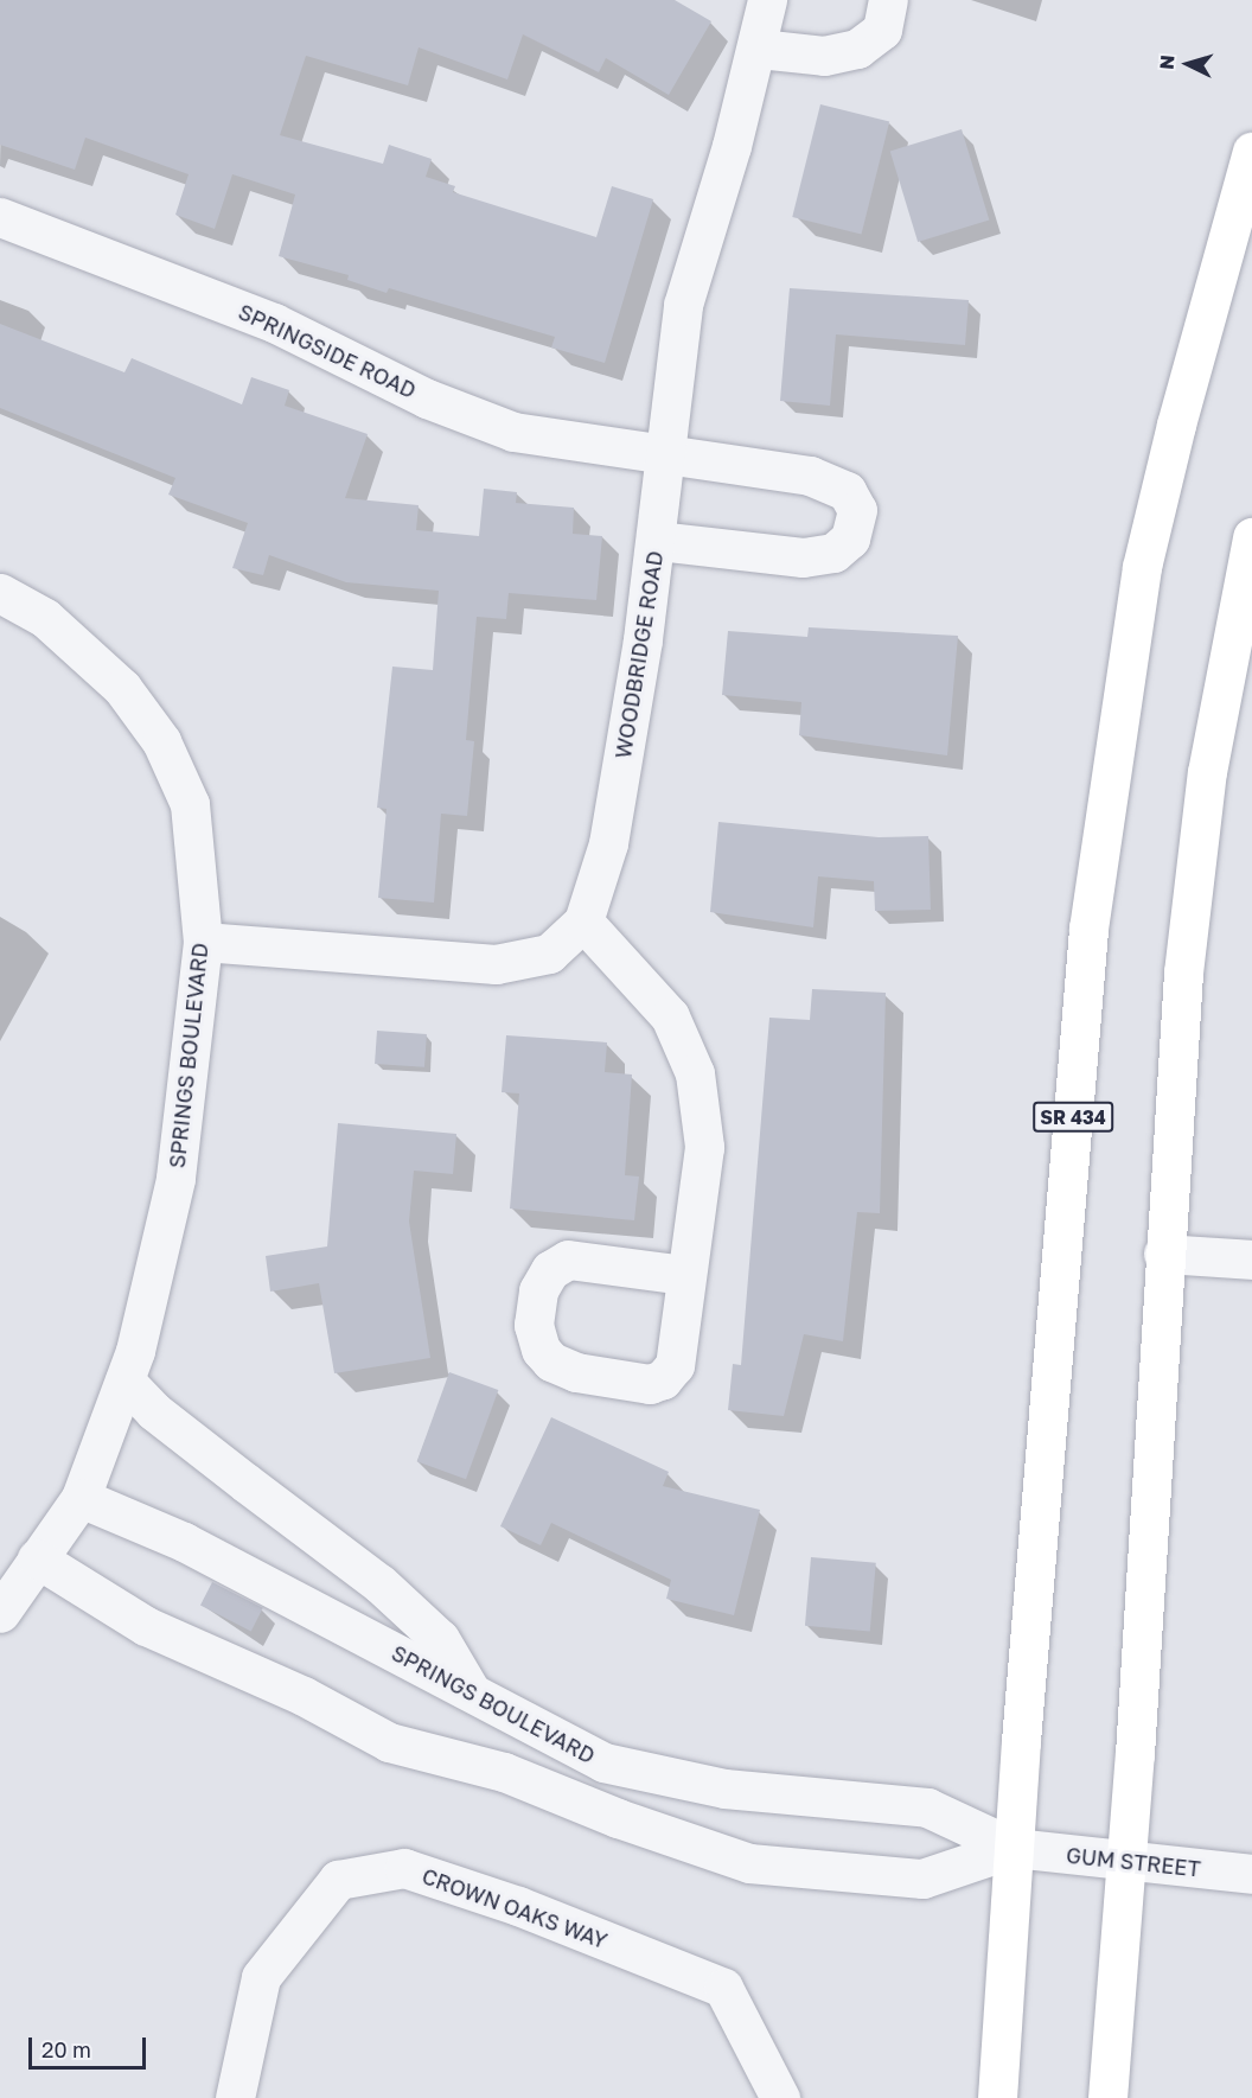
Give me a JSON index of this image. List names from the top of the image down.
{
  "streets": {
    "main road": ["SR 434"],
    "street": [
      "SPRINGSIDE ROAD",
      "WOODBRIDGE ROAD",
      "SPRINGS BOULEVARD",
      "GUM STREET",
      "CROWN OAKS WAY"
    ]
  },
  "crossings": [
    ["SPRINGSIDE ROAD", "WOODBRIDGE ROAD"],
    ["WOODBRIDGE ROAD", "SPRINGS BOULEVARD"],
    ["SPRINGS BOULEVARD", "SR 434"],
    ["SPRINGS BOULEVARD", "GUM STREET"],
    ["SR 434", "GUM STREET"]
  ],
  "scale_bar": "20 m",
  "north": "left"
}
